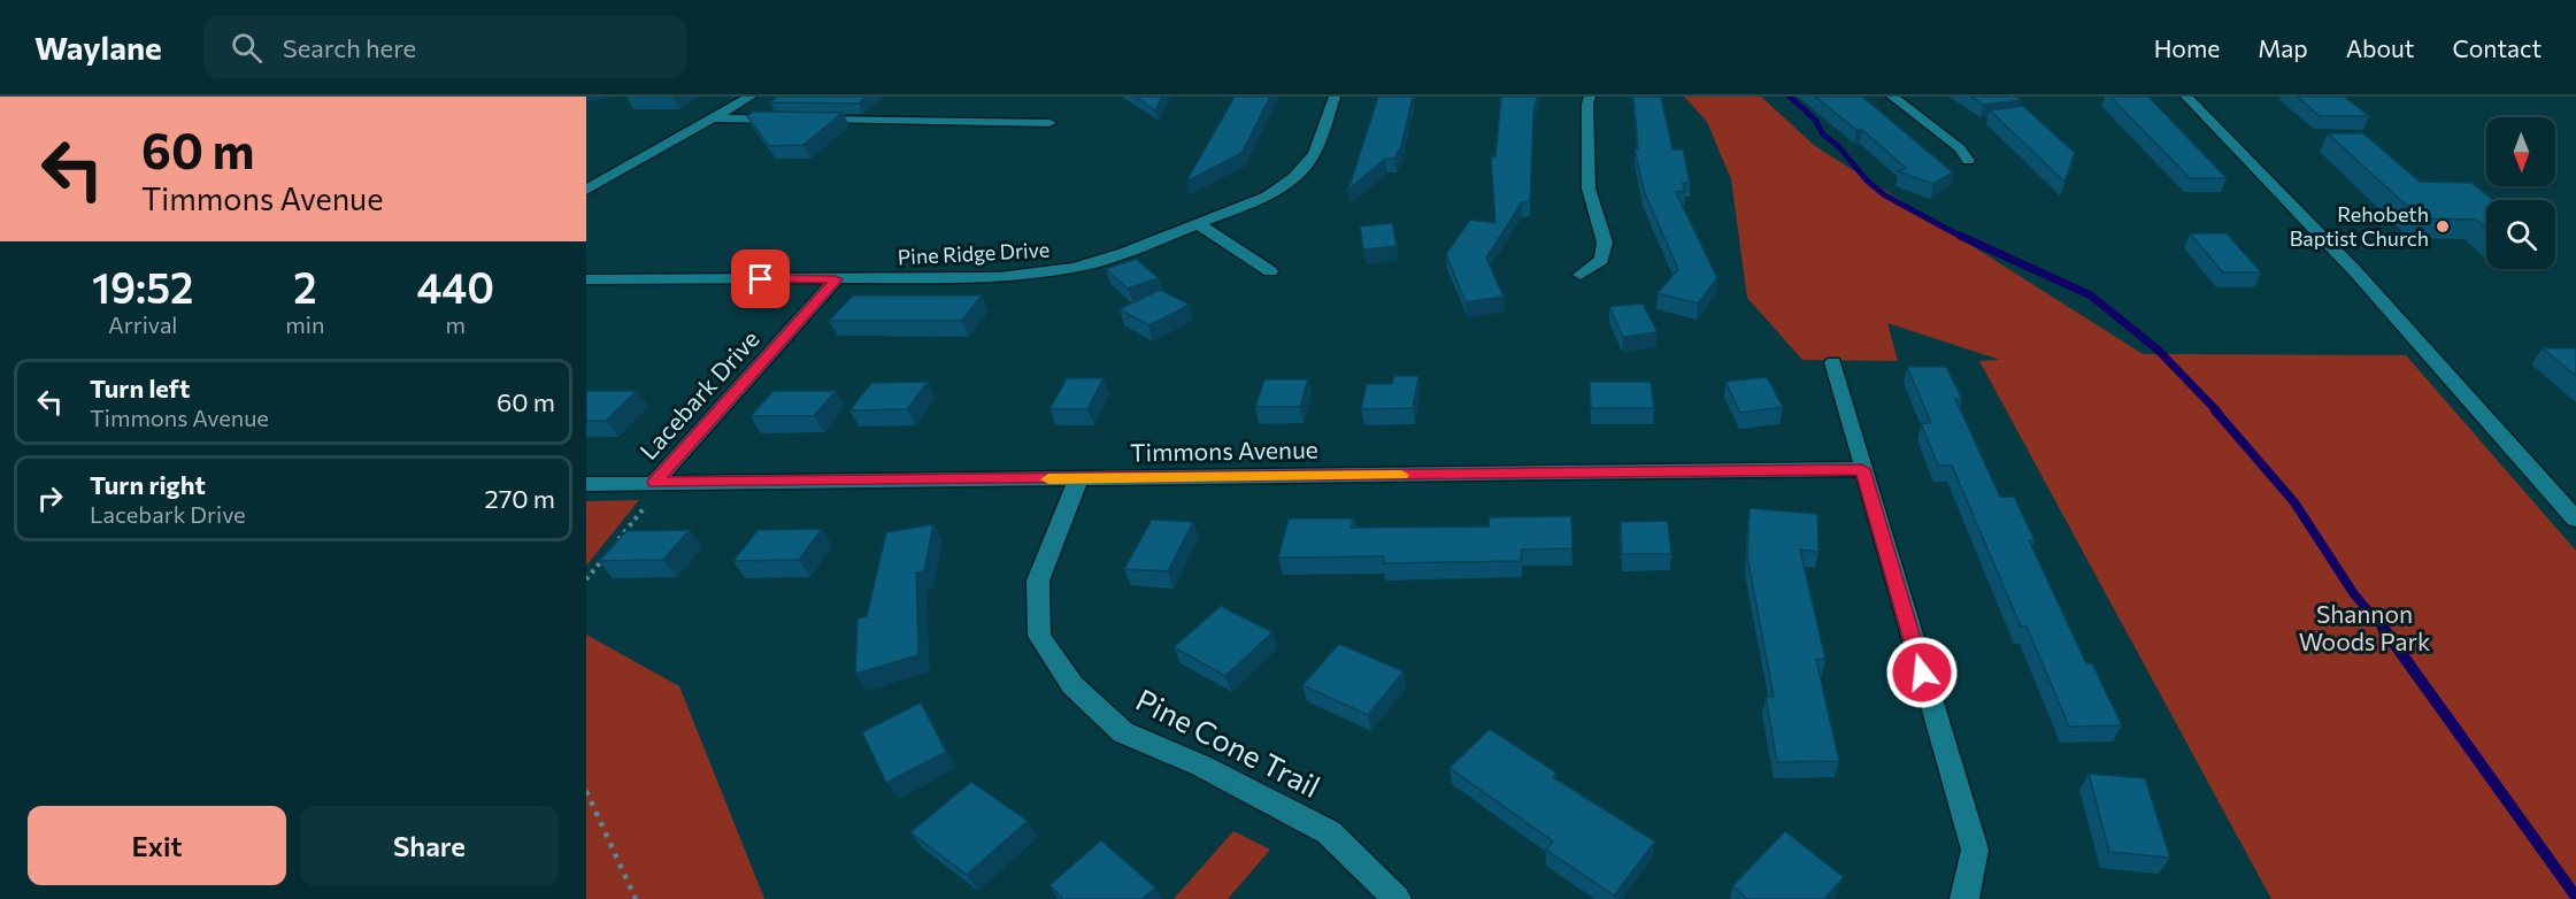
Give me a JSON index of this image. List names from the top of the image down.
{
  "streets": {
    "street": [
      "Pine Ridge Drive",
      "Lacebark Drive",
      "Timmons Avenue",
      "Pine Cone Trail"
    ]
  },
  "crossings": [
    ["Pine Ridge Drive", "Lacebark Drive"],
    ["Lacebark Drive", "Timmons Avenue"],
    ["Timmons Avenue", "Pine Cone Trail"]
  ],
  "parks": ["Shannon Woods Park"],
  "places": ["Rehobeth Baptist Church"],
  "north": "bottom",
  "page": {
    "header": "Waylane",
    "search": "Search here",
    "nav": [
      "Home",
      "Map",
      "About",
      "Contact"
    ],
    "turn": ["60 m", "Timmons Avenue"],
    "eta": [
      "19:52",
      "Arrival",
      "2",
      "min",
      "440",
      "m"
    ],
    "list": [
      {
        "name": "Turn left",
        "note": "Timmons Avenue",
        "value": "60 m"
      },
      {
        "name": "Turn right",
        "note": "Lacebark Drive",
        "value": "270 m"
      }
    ],
    "buttons": ["Exit", "Share"]
  }
}
